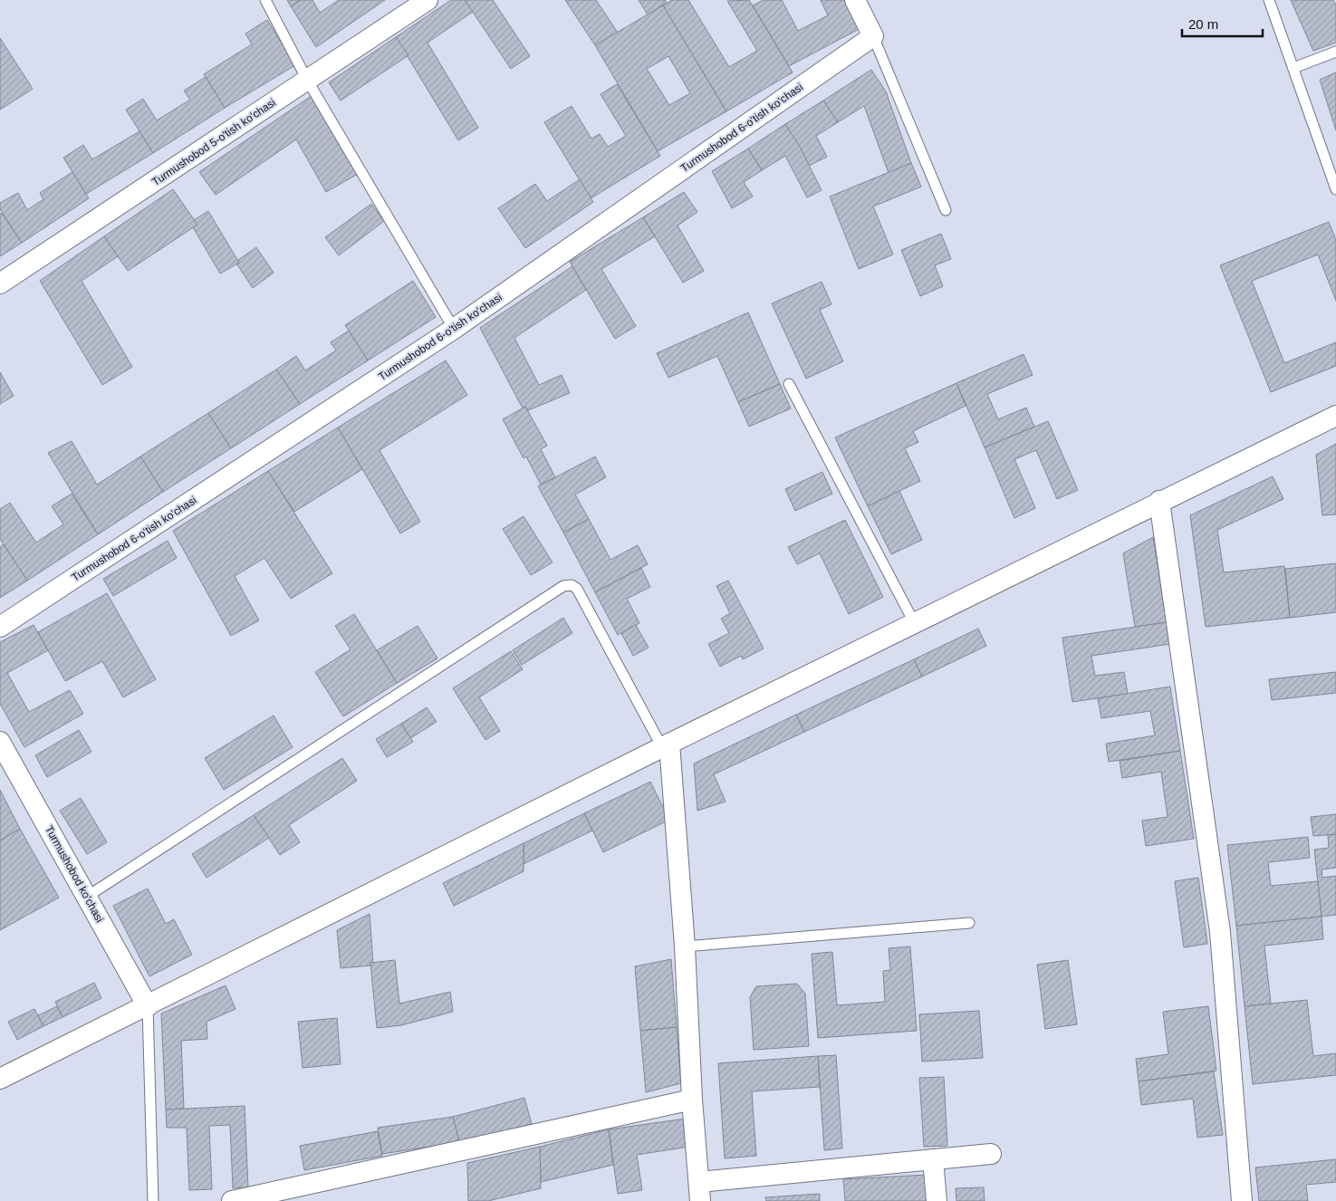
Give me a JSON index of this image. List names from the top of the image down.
{
  "streets": {
    "street": ["Turmushobod 6-o'tish ko'chasi", "Turmushobod 5-o'tish ko'chasi", "Turmushobod ko'chasi"]
  },
  "scale_bar": "20 m"
}
